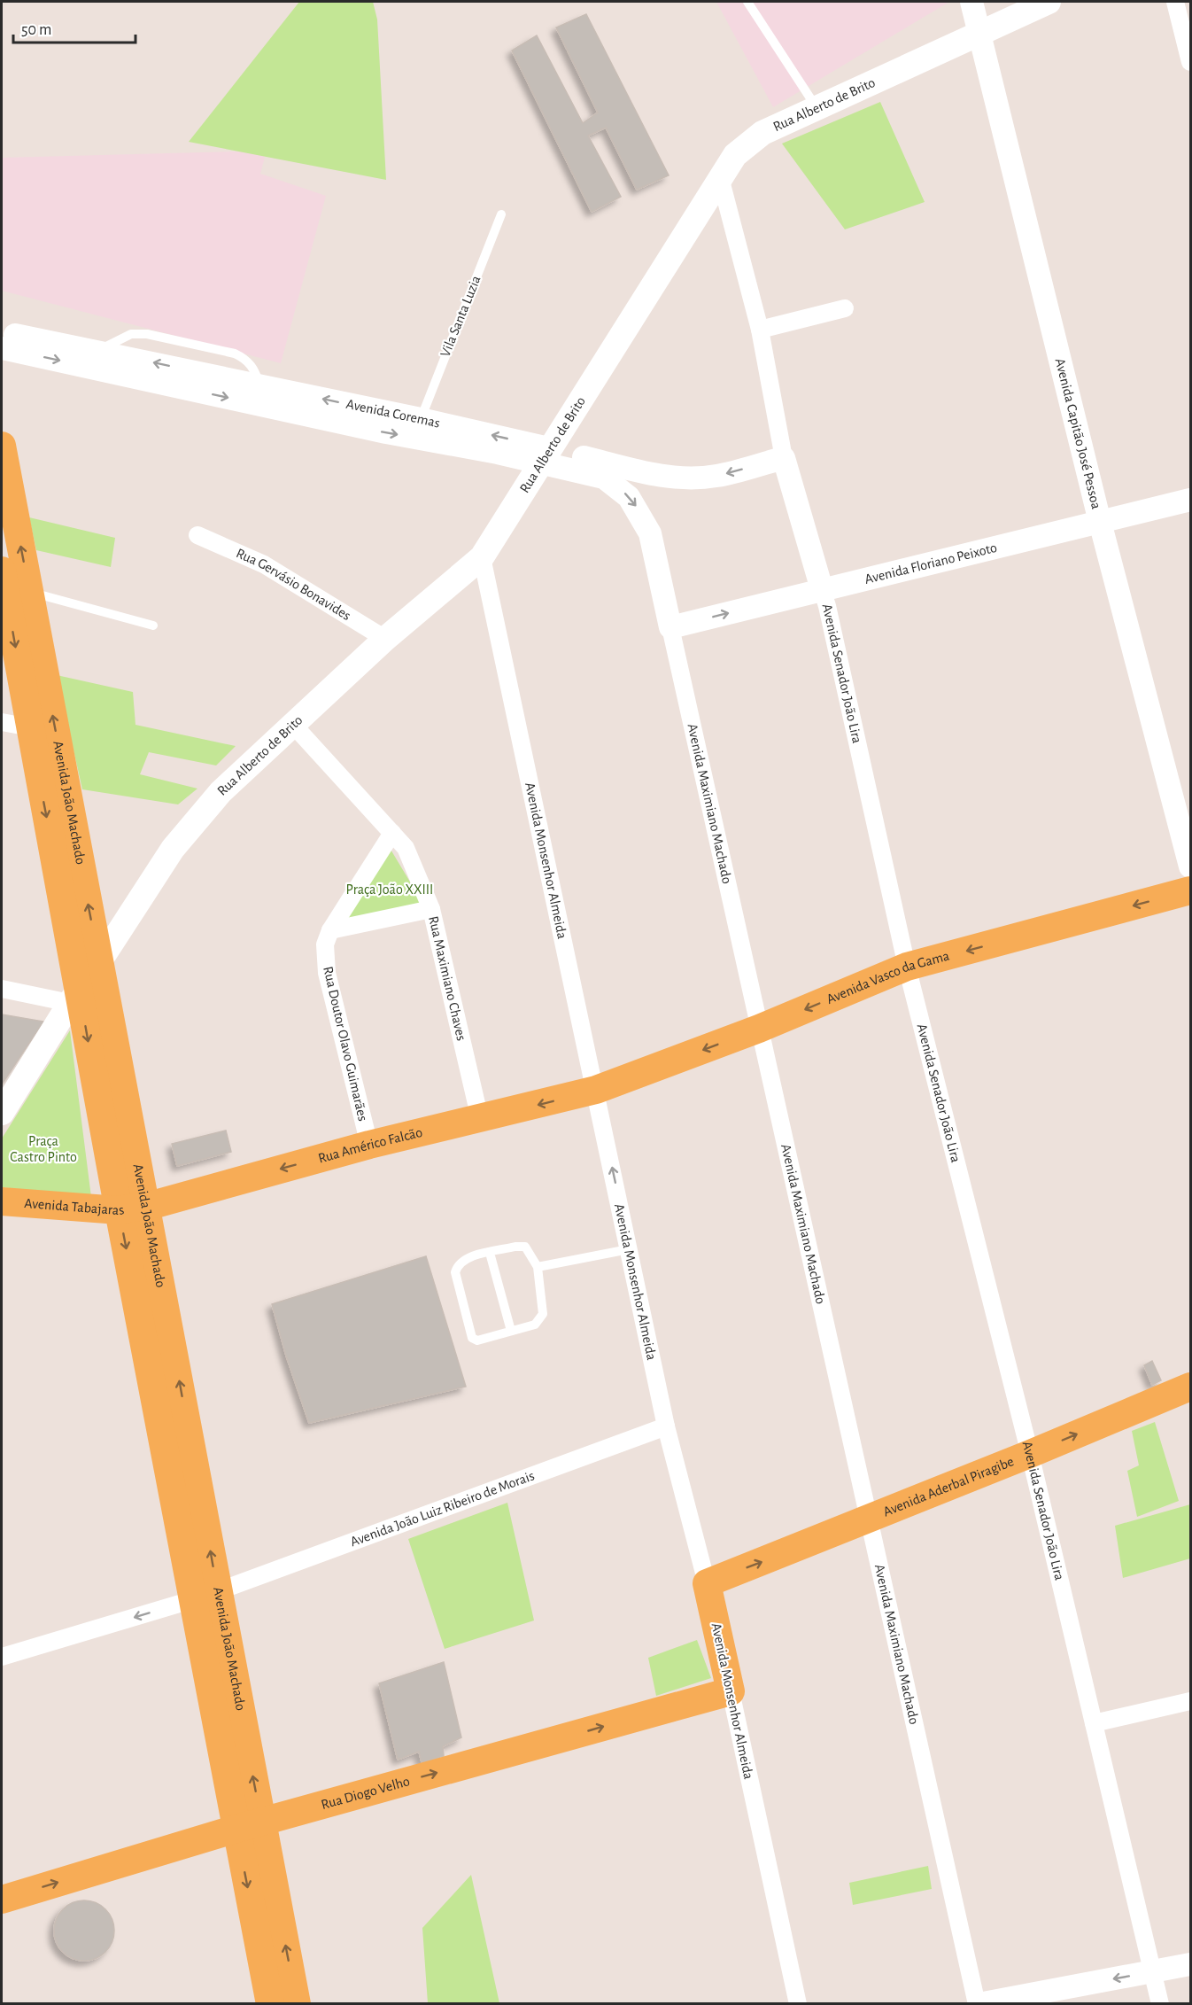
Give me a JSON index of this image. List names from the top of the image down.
{
  "streets": {
    "main road": [
      "Rua Alberto de Brito",
      "Avenida João Machado",
      "Avenida Monsenhor Almeida",
      "Avenida Vasco da Gama",
      "Rua Américo Falcão",
      "Avenida Tabajaras",
      "Avenida Aderbal Piragibe",
      "Rua Diogo Velho"
    ],
    "street": [
      "Avenida Coremas",
      "Avenida Capitão José Pessoa",
      "Avenida Floriano Peixoto",
      "Rua Gervásio Bonavides",
      "Avenida Senador João Lira",
      "Avenida Maximiano Machado",
      "Rua Maximiano Chaves",
      "Rua Doutor Olavo Guimarães",
      "Avenida João Luiz Ribeiro de Morais"
    ],
    "lane": ["Vila Santa Luzia"]
  },
  "crossings": [
    ["Rua Alberto de Brito", "Avenida Coremas"],
    ["Rua Alberto de Brito", "Avenida Capitão José Pessoa"],
    ["Rua Alberto de Brito", "Rua Gervásio Bonavides"],
    ["Rua Alberto de Brito", "Avenida Senador João Lira"],
    ["Rua Alberto de Brito", "Avenida João Machado"],
    ["Rua Alberto de Brito", "Avenida Monsenhor Almeida"],
    ["Rua Alberto de Brito", "Rua Maximiano Chaves"],
    ["Vila Santa Luzia", "Avenida Coremas"],
    ["Avenida Coremas", "Avenida Senador João Lira"],
    ["Avenida Coremas", "Avenida Maximiano Machado"],
    ["Avenida Capitão José Pessoa", "Avenida Floriano Peixoto"],
    ["Avenida Floriano Peixoto", "Avenida Senador João Lira"],
    ["Avenida Floriano Peixoto", "Avenida Maximiano Machado"],
    ["Avenida Senador João Lira", "Avenida Vasco da Gama"],
    ["Avenida Senador João Lira", "Avenida Aderbal Piragibe"],
    ["Avenida João Machado", "Rua Américo Falcão"],
    ["Avenida João Machado", "Avenida Tabajaras"],
    ["Avenida João Machado", "Avenida João Luiz Ribeiro de Morais"],
    ["Avenida João Machado", "Rua Diogo Velho"],
    ["Avenida Maximiano Machado", "Avenida Vasco da Gama"],
    ["Avenida Maximiano Machado", "Avenida Aderbal Piragibe"],
    ["Avenida Monsenhor Almeida", "Avenida Vasco da Gama"],
    ["Avenida Monsenhor Almeida", "Rua Américo Falcão"],
    ["Avenida Monsenhor Almeida", "Avenida Aderbal Piragibe"],
    ["Avenida Monsenhor Almeida", "Avenida João Luiz Ribeiro de Morais"],
    ["Avenida Monsenhor Almeida", "Rua Diogo Velho"],
    ["Avenida Vasco da Gama", "Rua Américo Falcão"],
    ["Rua Maximiano Chaves", "Rua Doutor Olavo Guimarães"],
    ["Rua Maximiano Chaves", "Rua Américo Falcão"],
    ["Rua Doutor Olavo Guimarães", "Rua Américo Falcão"],
    ["Rua Américo Falcão", "Avenida Tabajaras"]
  ],
  "one_way": [
    "Avenida Vasco da Gama",
    "Rua Américo Falcão",
    "Avenida Aderbal Piragibe",
    "Rua Diogo Velho"
  ],
  "parks": ["Praça João XXIII", "Praça Castro Pinto"],
  "scale_bar": "50 m"
}
